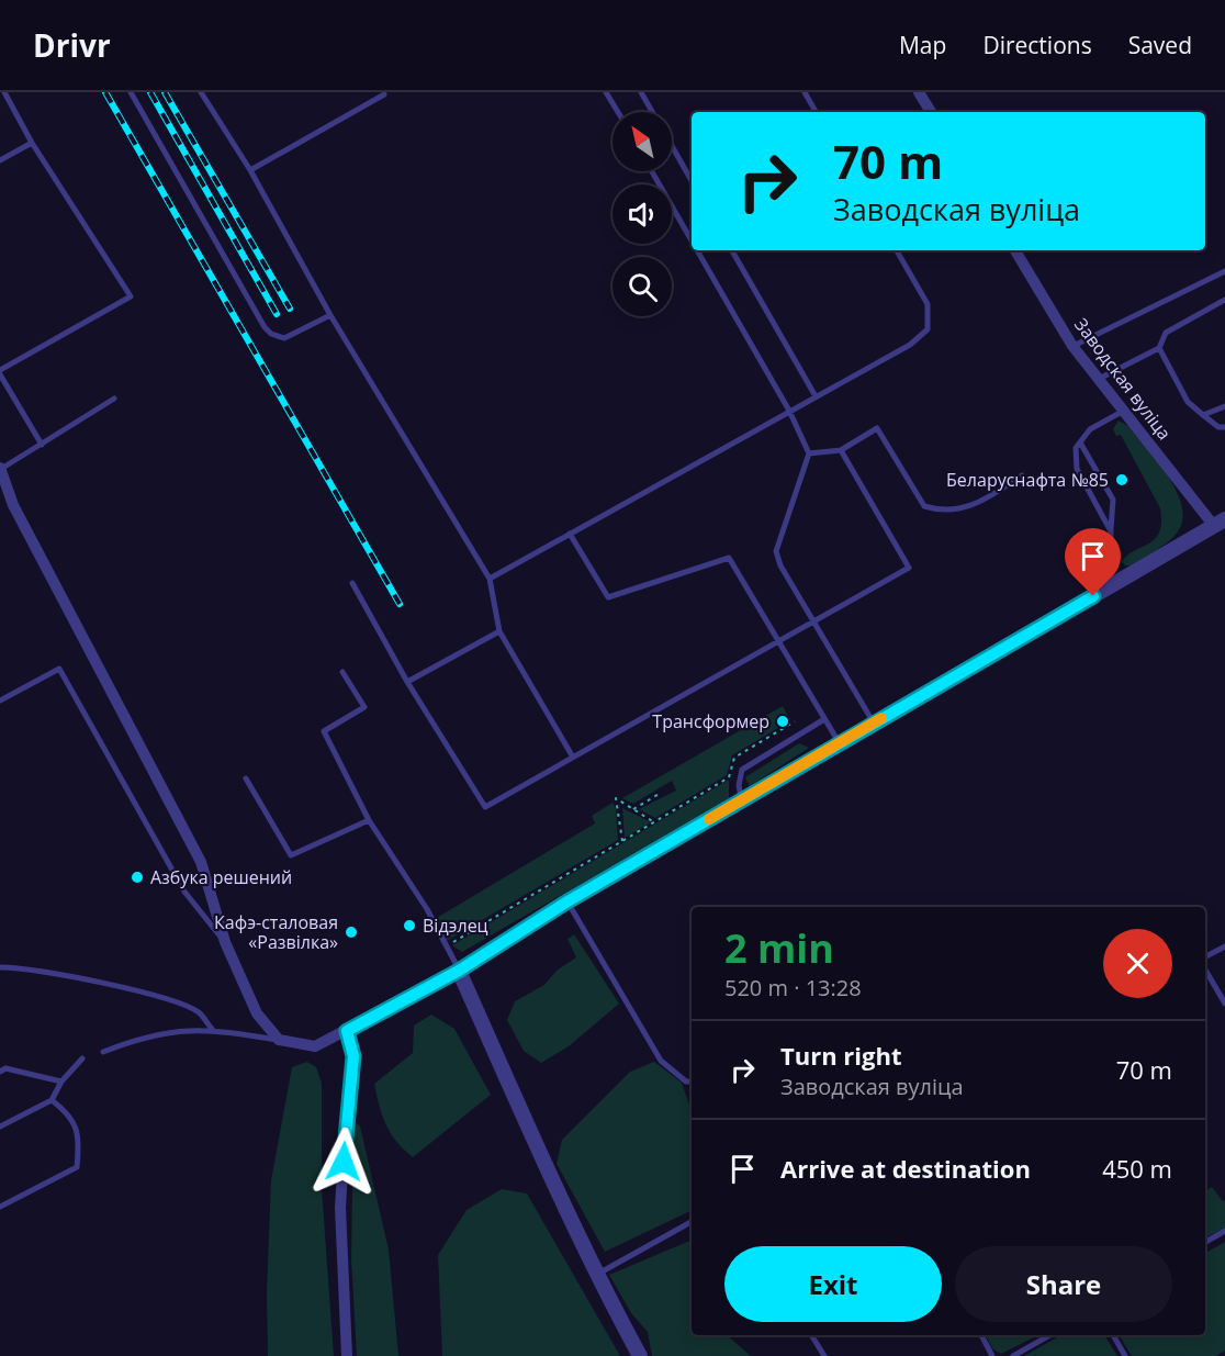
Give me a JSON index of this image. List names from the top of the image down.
{
  "streets": {
    "street": ["Заводская вуліца"]
  },
  "places": [
    "Беларуснафта №85",
    "Трансформер",
    "Азбука решений",
    "Відэлец",
    "Кафэ-сталовая «Развілка»"
  ],
  "north": "top left",
  "page": {
    "header": "Drivr",
    "nav": ["Map", "Directions", "Saved"],
    "turn": ["70 m", "Заводская вуліца"],
    "heading": ["2 min", "520 m · 13:28"],
    "list": [
      {
        "name": "Turn right",
        "note": "Заводская вуліца",
        "value": "70 m"
      },
      {
        "name": "Arrive at destination",
        "value": "450 m"
      }
    ],
    "buttons": ["Exit", "Share"]
  }
}
